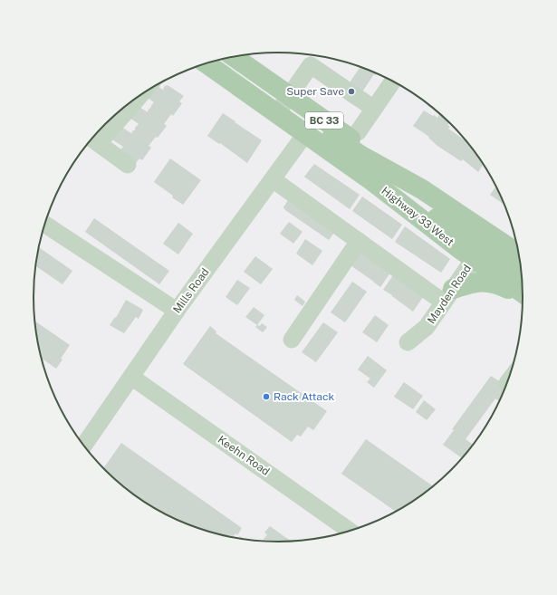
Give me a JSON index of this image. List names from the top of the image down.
{
  "streets": {
    "main road": ["BC 33", "Highway 33 West"],
    "street": ["Mills Road", "Mayden Road", "Keehn Road"]
  },
  "crossings": [
    ["BC 33", "Highway 33 West"],
    ["Highway 33 West", "Mills Road"],
    ["Highway 33 West", "Mayden Road"],
    ["Mills Road", "Keehn Road"]
  ],
  "places": ["Super Save", "Rack Attack"]
}
